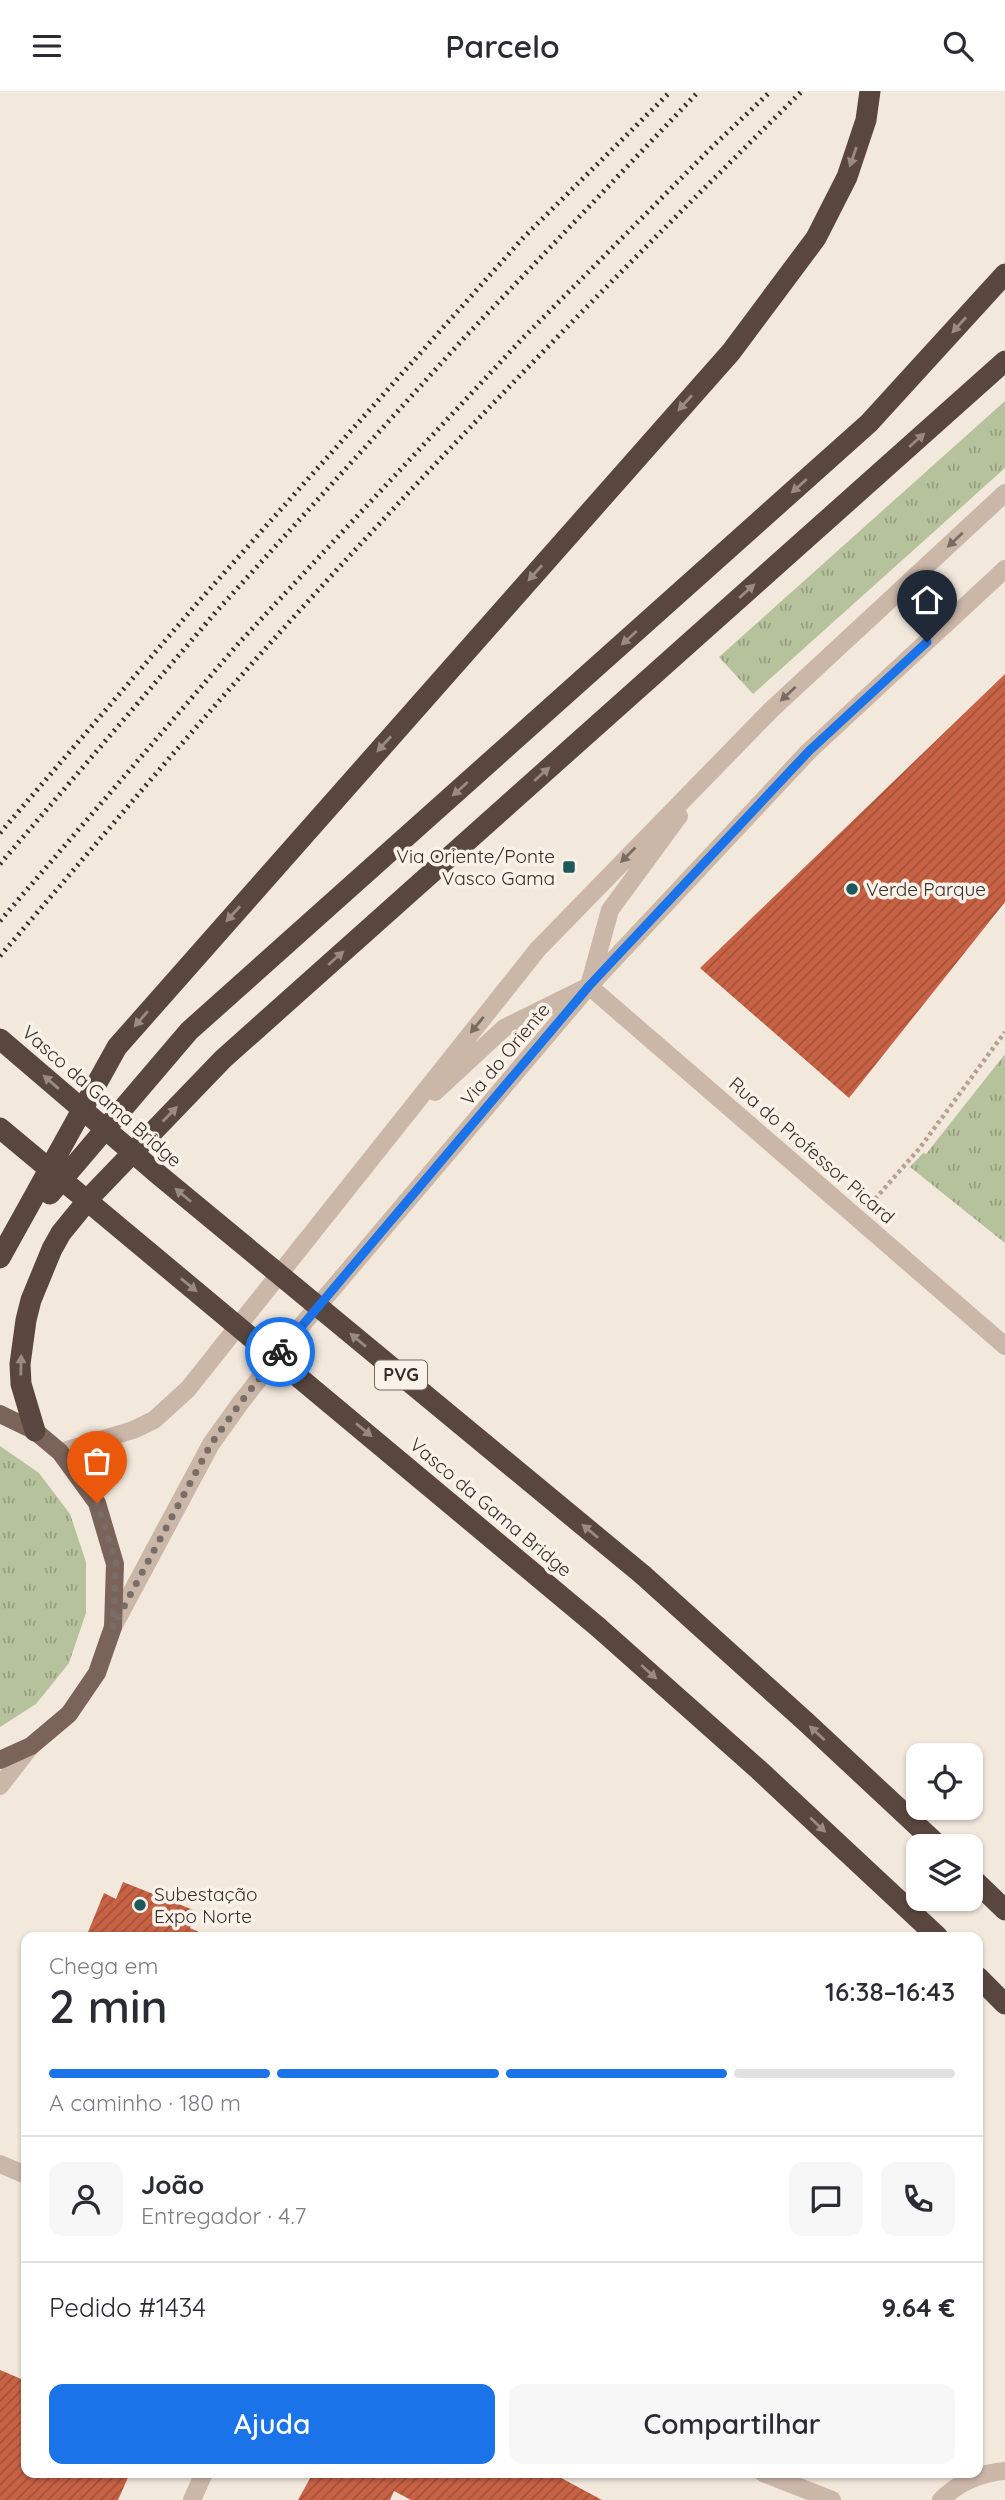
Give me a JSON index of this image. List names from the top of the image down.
{
  "streets": {
    "highway": ["Vasco da Gama Bridge", "PVG"],
    "street": ["Via do Oriente", "Rua do Professor Picard"]
  },
  "crossings": [
    ["Via do Oriente", "Rua do Professor Picard"]
  ],
  "places": {
    "transit": ["Via Oriente/Ponte Vasco Gama"],
    "other": ["Verde Parque", "Subestação Expo Norte"]
  },
  "page": {
    "header": "Parcelo",
    "heading": ["2 min", "Chega em", "16:38–16:43"],
    "panel": [
      "João",
      "Entregador · 4.7",
      "Pedido #1434",
      "9.64 €"
    ],
    "bar": "A caminho · 180 m",
    "buttons": ["Ajuda", "Compartilhar"]
  }
}
